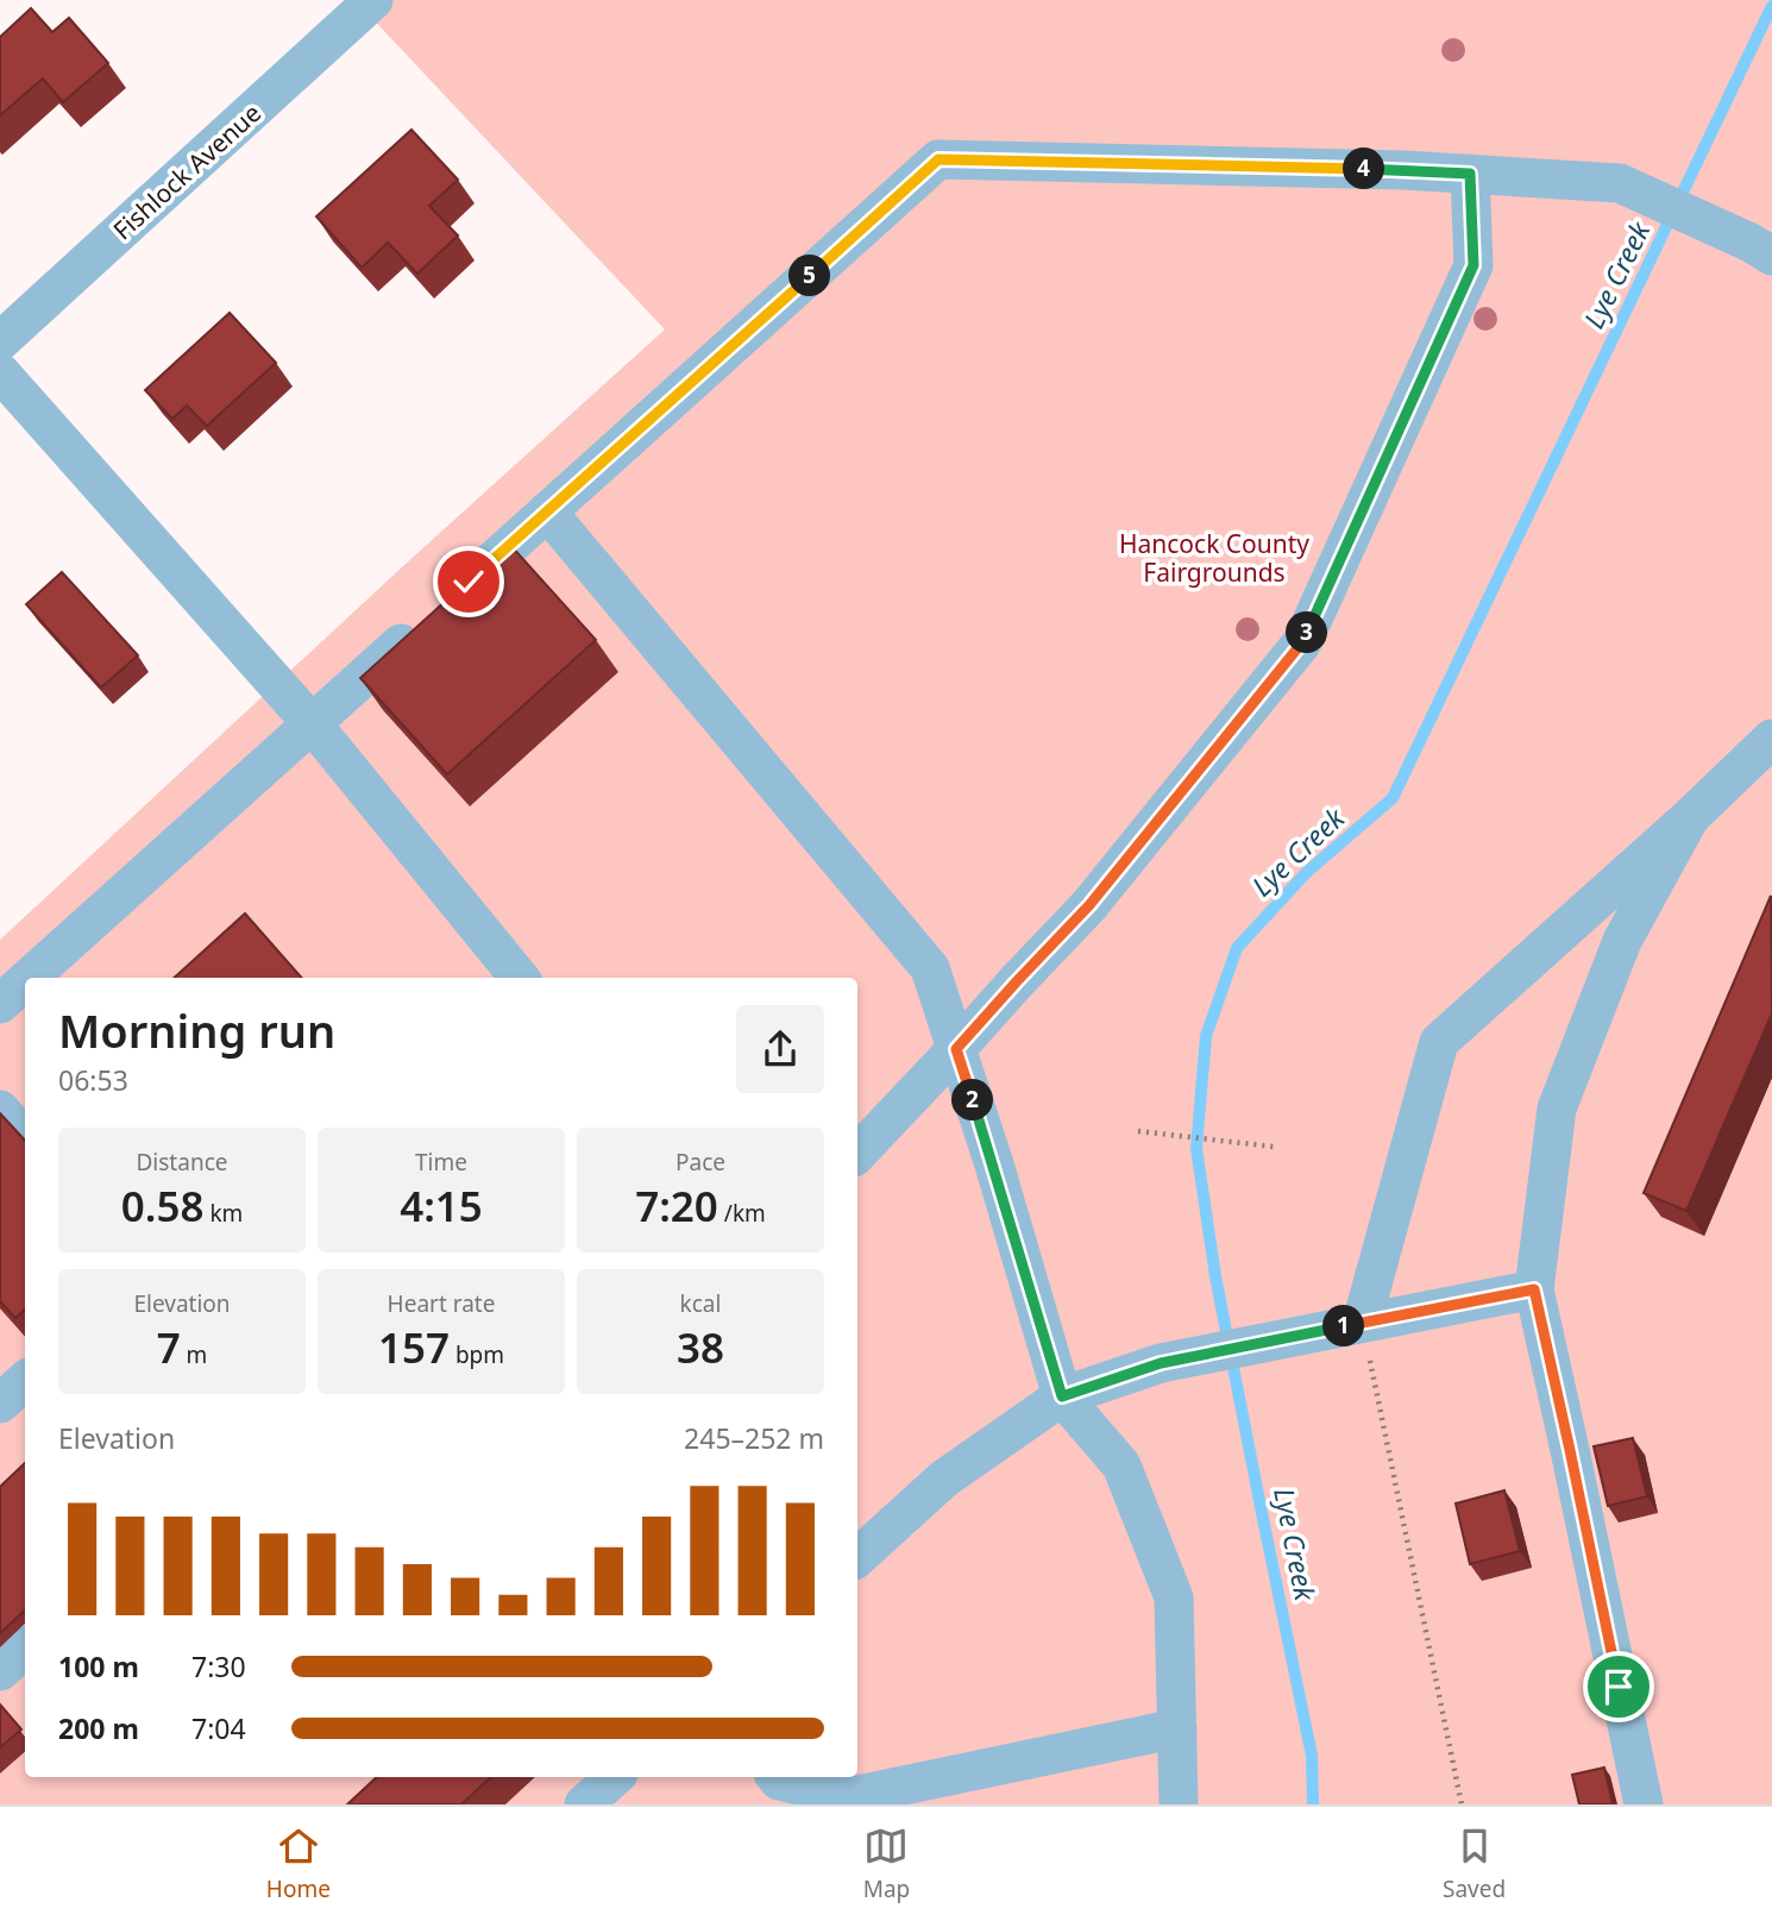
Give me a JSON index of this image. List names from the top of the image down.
{
  "streets": {
    "street": ["Fishlock Avenue"]
  },
  "water": ["Lye Creek"],
  "parks": ["Hancock County Fairgrounds"],
  "page": {
    "pins": [
      "4",
      "5",
      "3",
      "2",
      "1"
    ],
    "heading": ["Morning run", "06:53"],
    "stats": [
      ["Distance", "0.58 km"],
      ["Time", "4:15"],
      ["Pace", "7:20 /km"],
      ["Elevation", "7 m"],
      ["Heart rate", "157 bpm"],
      ["kcal", "38"]
    ],
    "chart": ["Elevation", "245–252 m"],
    "list": [
      {
        "name": "100 m",
        "note": "7:30"
      },
      {
        "name": "200 m",
        "note": "7:04"
      }
    ],
    "tabs": ["Home", "Map", "Saved"]
  }
}
